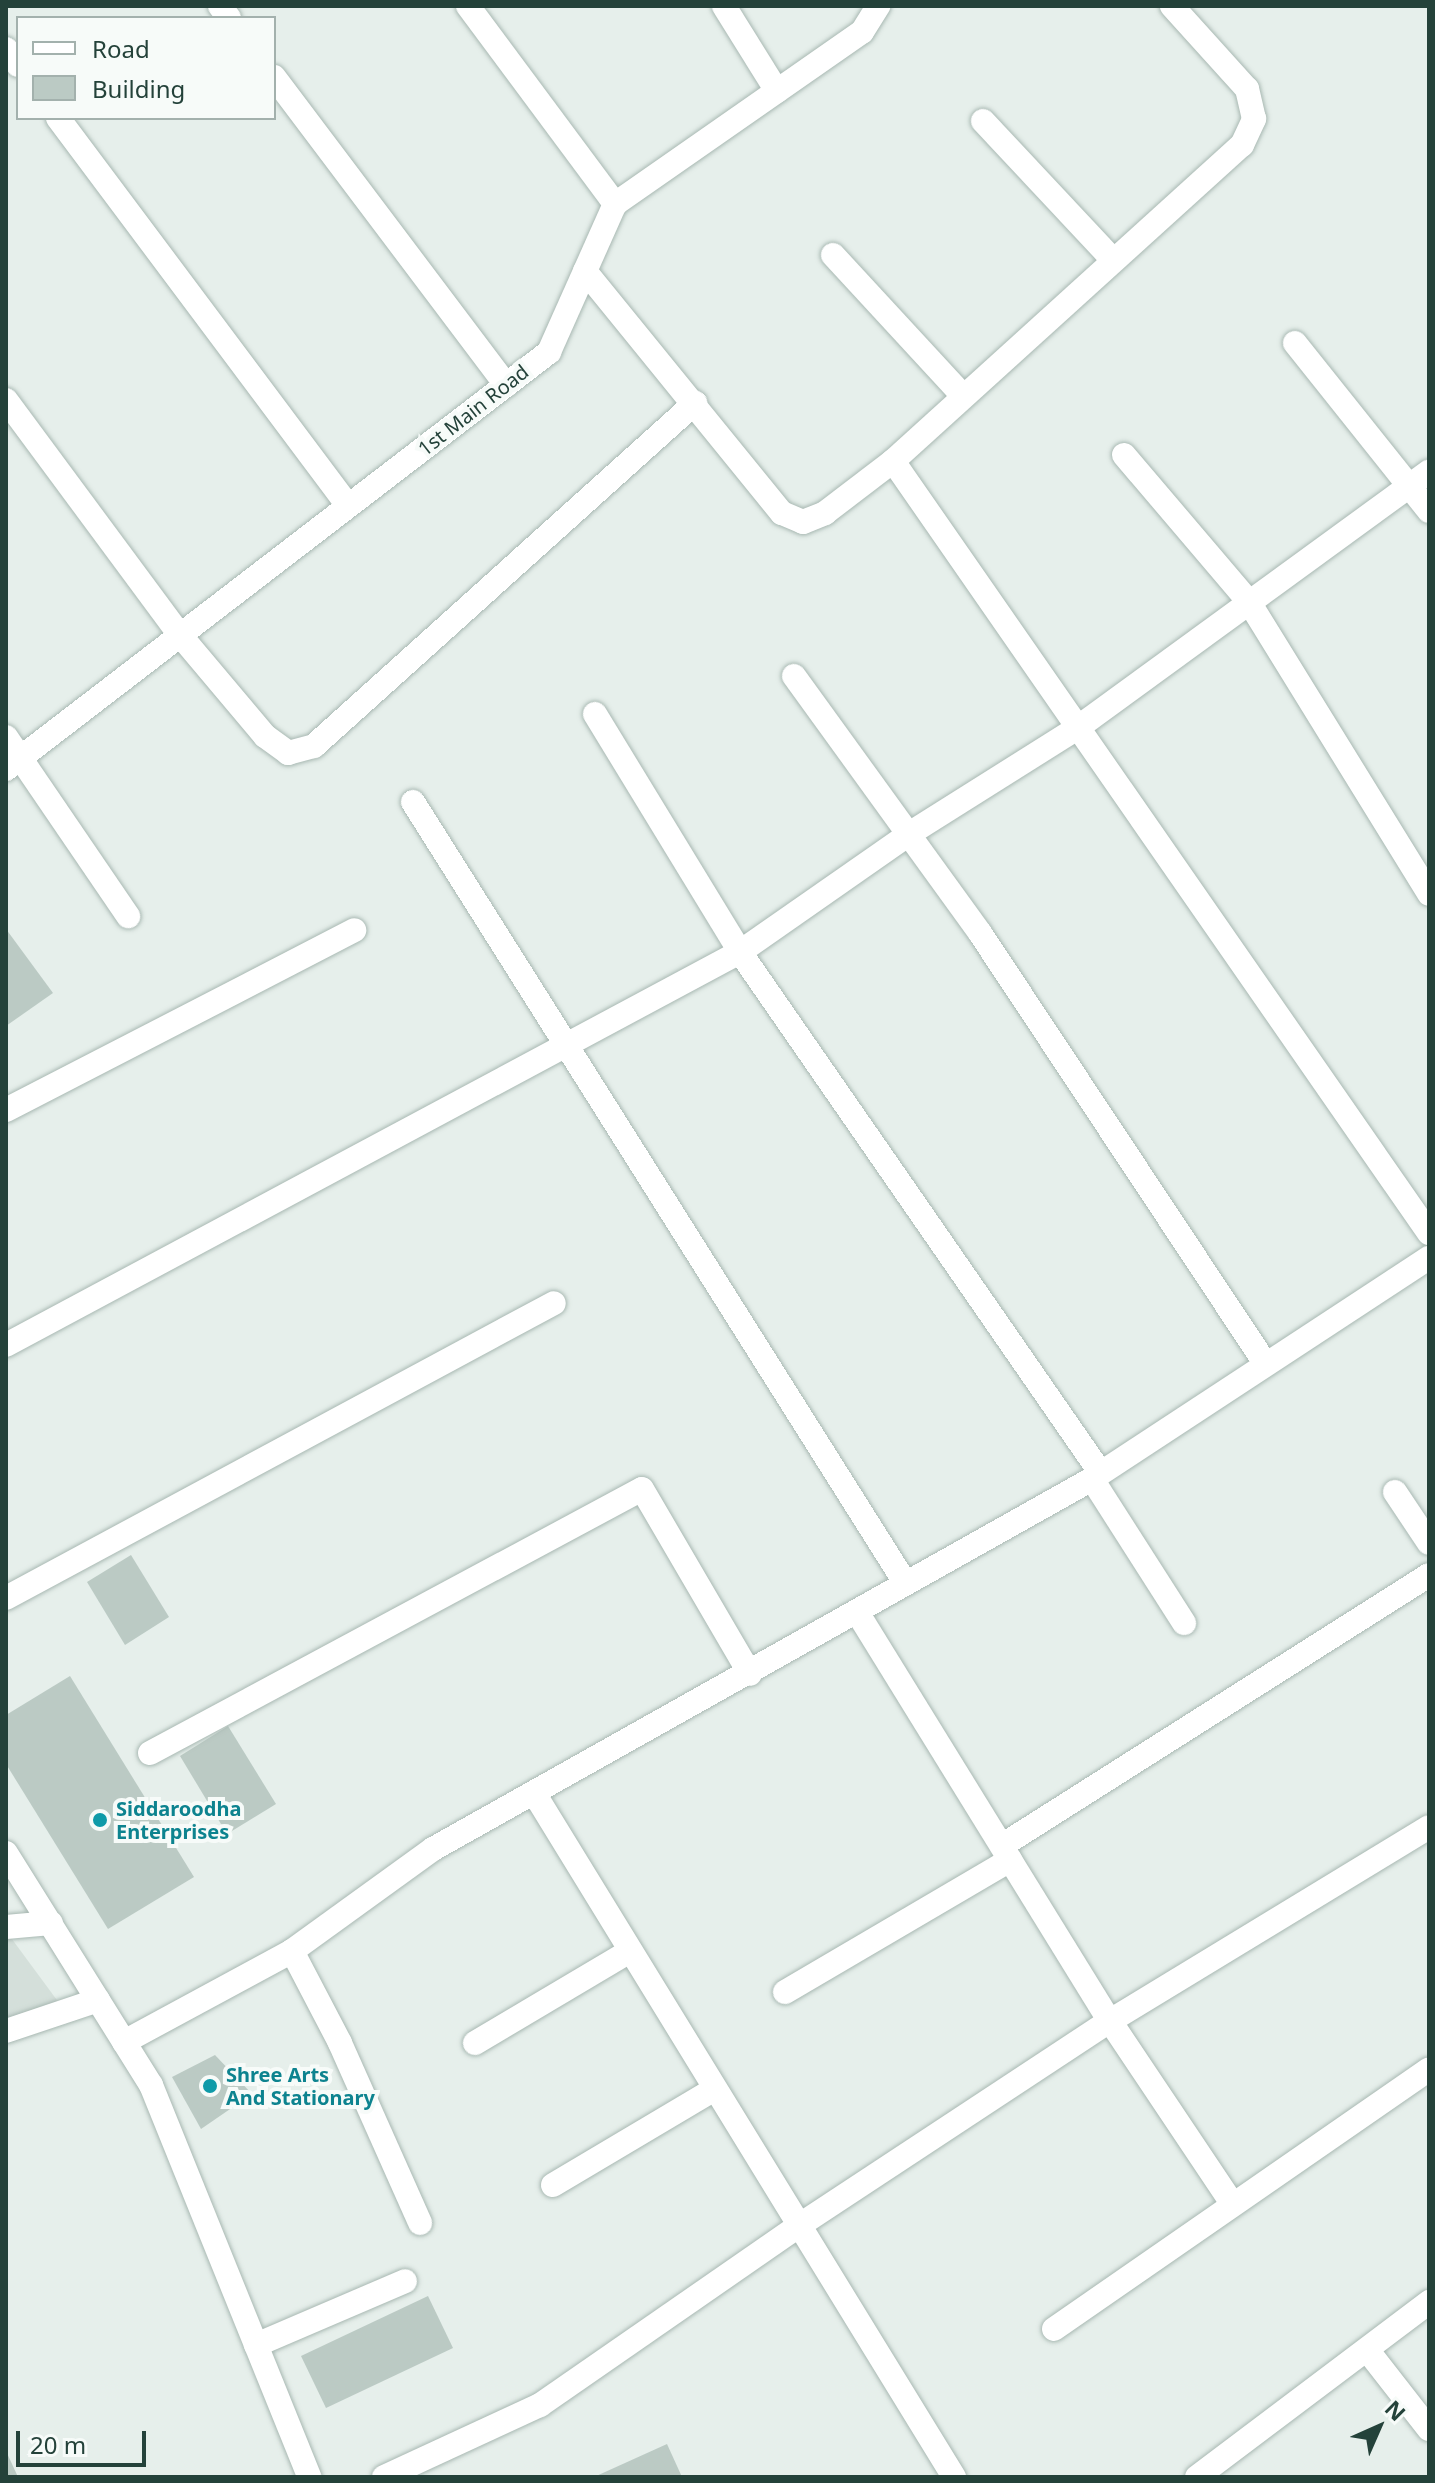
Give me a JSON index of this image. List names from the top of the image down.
{
  "streets": {
    "street": ["1st Main Road"]
  },
  "places": ["Siddaroodha Enterprises", "Shree Arts And Stationary"],
  "legend": ["Road", "Building"],
  "scale_bar": "20 m",
  "north": "top right"
}
